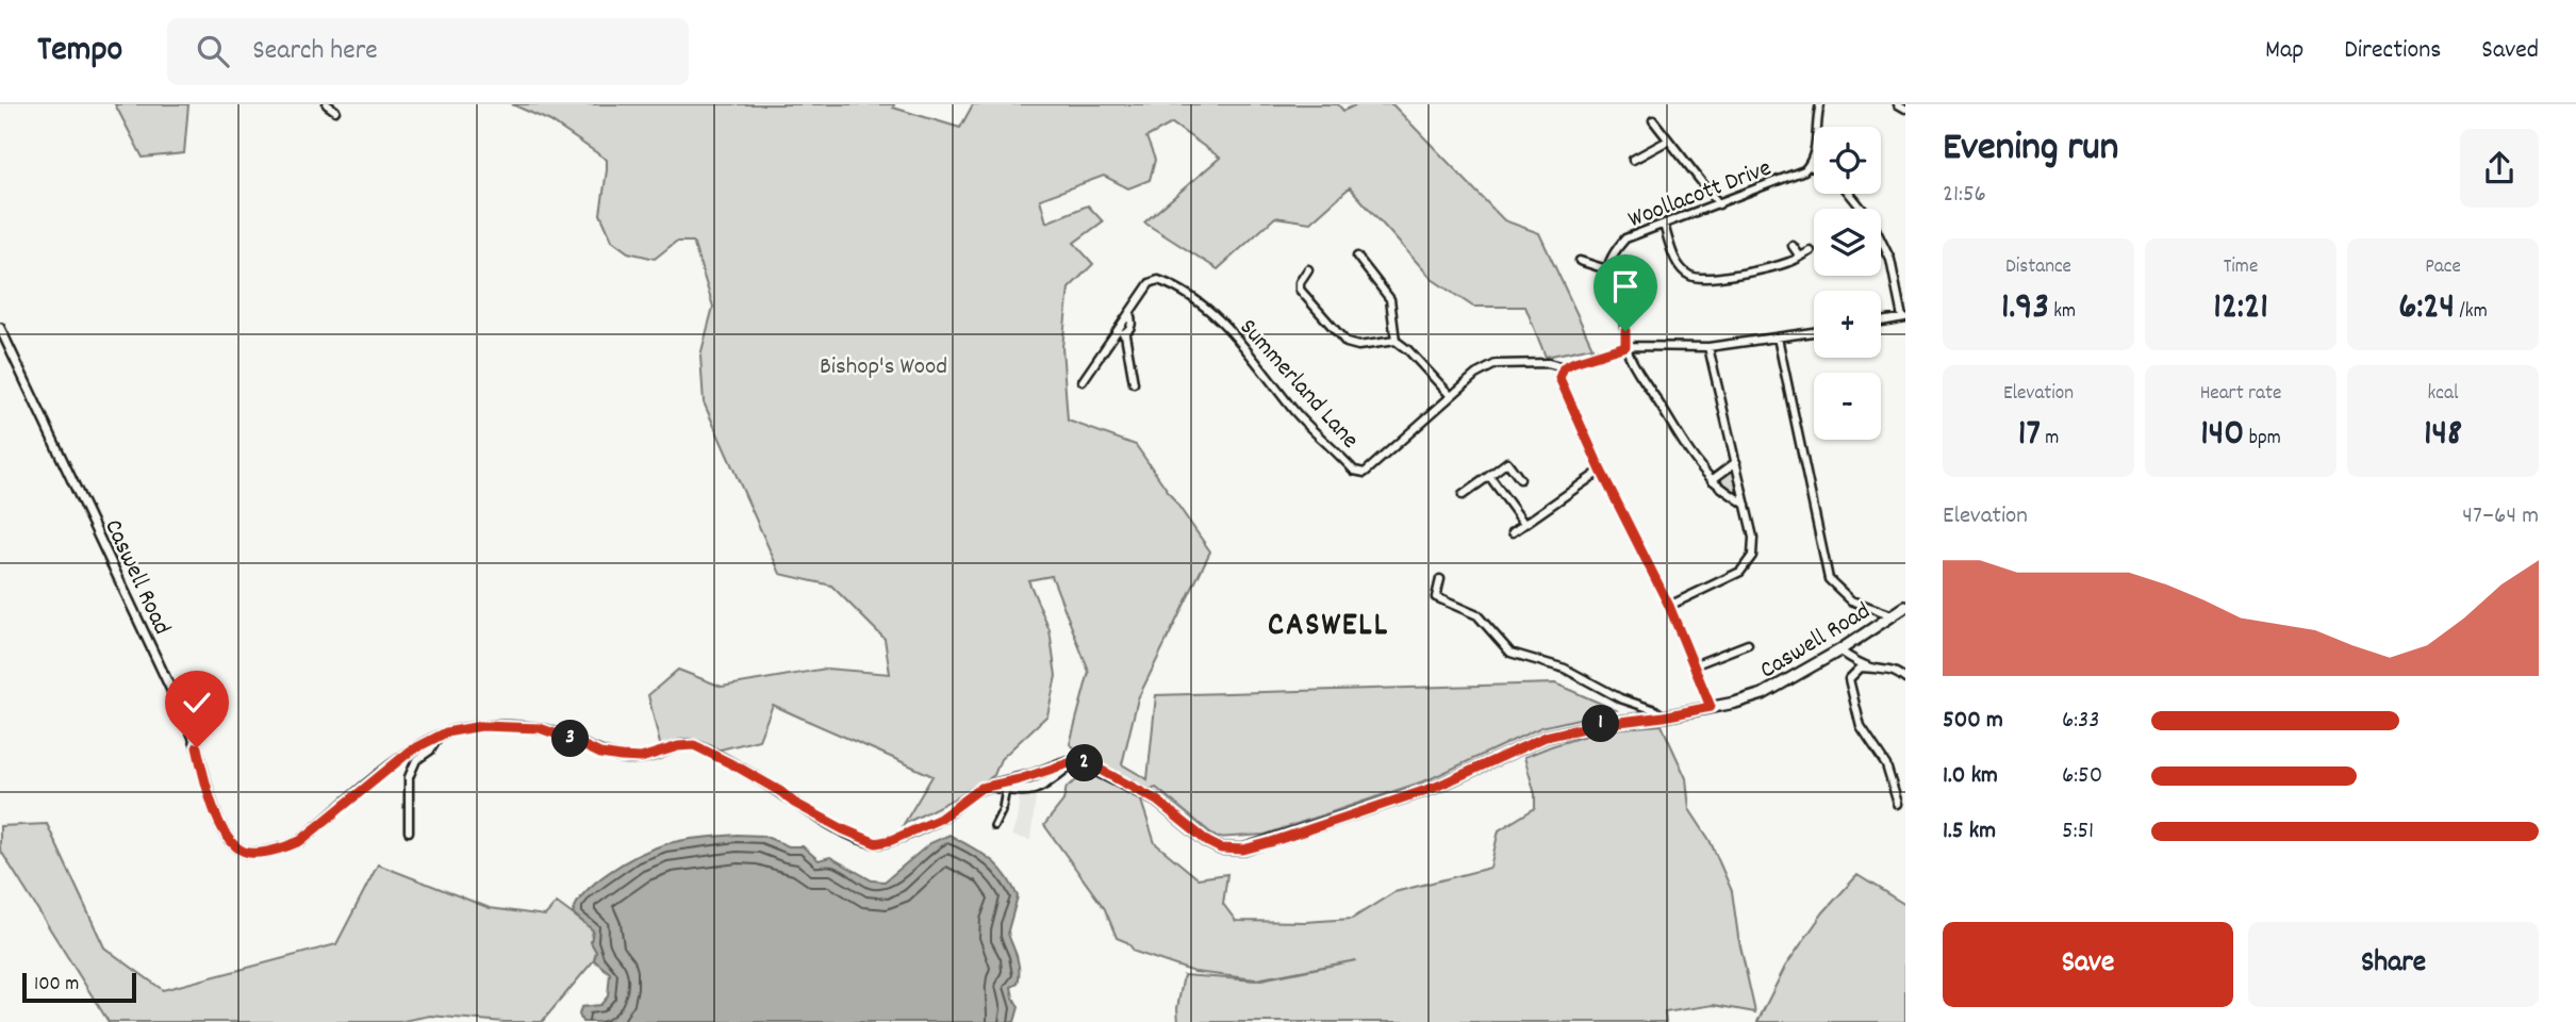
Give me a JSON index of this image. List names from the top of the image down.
{
  "streets": {
    "main road": ["Caswell Road"],
    "street": ["Woollacott Drive", "Summerland Lane"]
  },
  "districts": ["CASWELL"],
  "parks": ["Bishop's Wood"],
  "scale_bar": "100 m",
  "page": {
    "header": "Tempo",
    "search": "Search here",
    "nav": ["Map", "Directions", "Saved"],
    "heading": ["Evening run", "21:56"],
    "map_buttons": ["+", "−"],
    "stats": [
      ["Distance", "1.93 km"],
      ["Time", "12:21"],
      ["Pace", "6:24 /km"],
      ["Elevation", "17 m"],
      ["Heart rate", "140 bpm"],
      ["kcal", "148"]
    ],
    "chart": ["Elevation", "47–64 m"],
    "list": [
      {
        "name": "500 m",
        "note": "6:33"
      },
      {
        "name": "1.0 km",
        "note": "6:50"
      },
      {
        "name": "1.5 km",
        "note": "5:51"
      }
    ],
    "pins": ["1", "3", "2"],
    "buttons": ["Save", "Share"],
    "scale": "100 m"
  }
}
